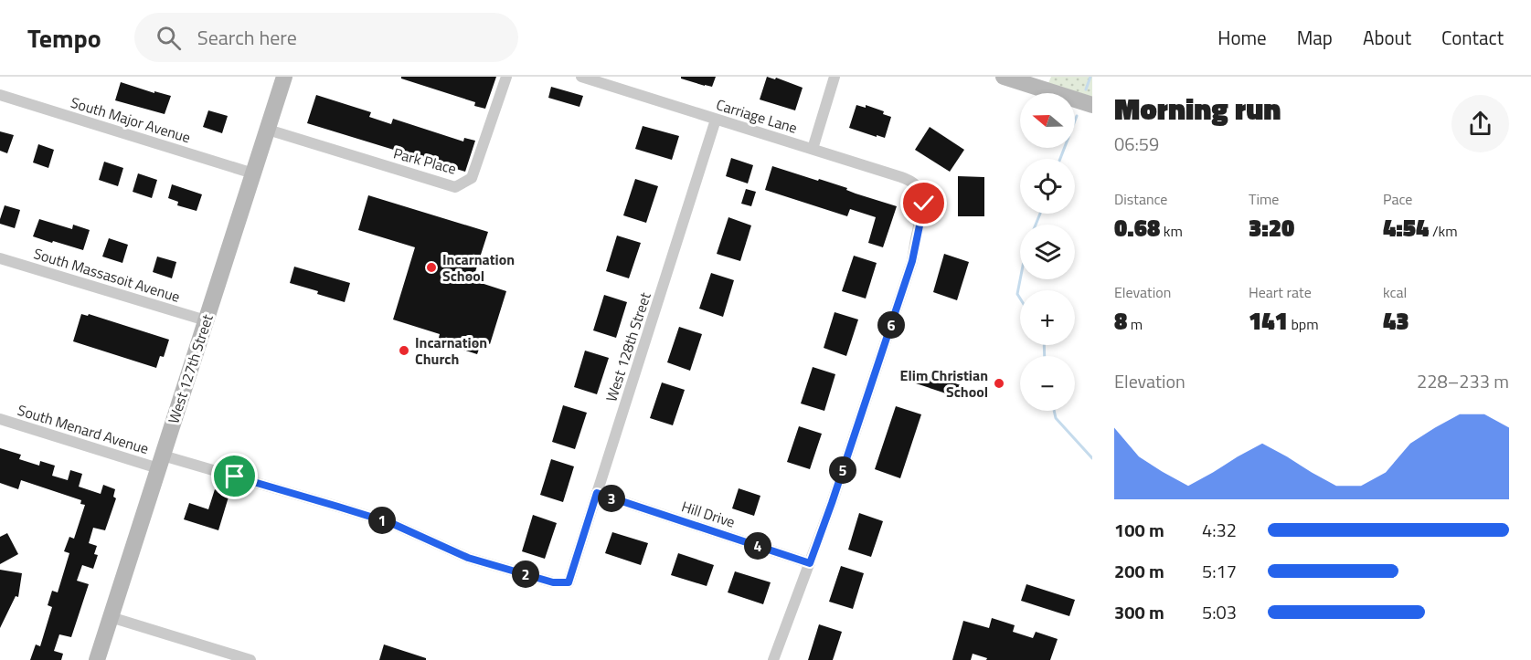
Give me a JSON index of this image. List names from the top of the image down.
{
  "streets": {
    "main road": ["West 127th Street"],
    "street": [
      "Carriage Lane",
      "South Major Avenue",
      "Park Place",
      "South Massasoit Avenue",
      "West 128th Street",
      "South Menard Avenue",
      "Hill Drive"
    ]
  },
  "crossings": [
    ["Carriage Lane", "West 128th Street"],
    ["Carriage Lane", "Hill Drive"],
    ["South Major Avenue", "West 127th Street"],
    ["Park Place", "West 127th Street"],
    ["South Massasoit Avenue", "West 127th Street"],
    ["West 128th Street", "South Menard Avenue"],
    ["West 128th Street", "Hill Drive"],
    ["West 127th Street", "South Menard Avenue"]
  ],
  "places": ["Incarnation School", "Incarnation Church", "Elim Christian School"],
  "north": "left",
  "page": {
    "header": "Tempo",
    "search": "Search here",
    "nav": [
      "Home",
      "Map",
      "About",
      "Contact"
    ],
    "heading": ["Morning run", "06:59"],
    "map_buttons": ["+", "−"],
    "stats": [
      ["Distance", "0.68 km"],
      ["Time", "3:20"],
      ["Pace", "4:54 /km"],
      ["Elevation", "8 m"],
      ["Heart rate", "141 bpm"],
      ["kcal", "43"]
    ],
    "pins": [
      "6",
      "5",
      "3",
      "1",
      "4",
      "2"
    ],
    "chart": ["Elevation", "228–233 m"],
    "list": [
      {
        "name": "100 m",
        "note": "4:32"
      },
      {
        "name": "200 m",
        "note": "5:17"
      },
      {
        "name": "300 m",
        "note": "5:03"
      }
    ]
  }
}
